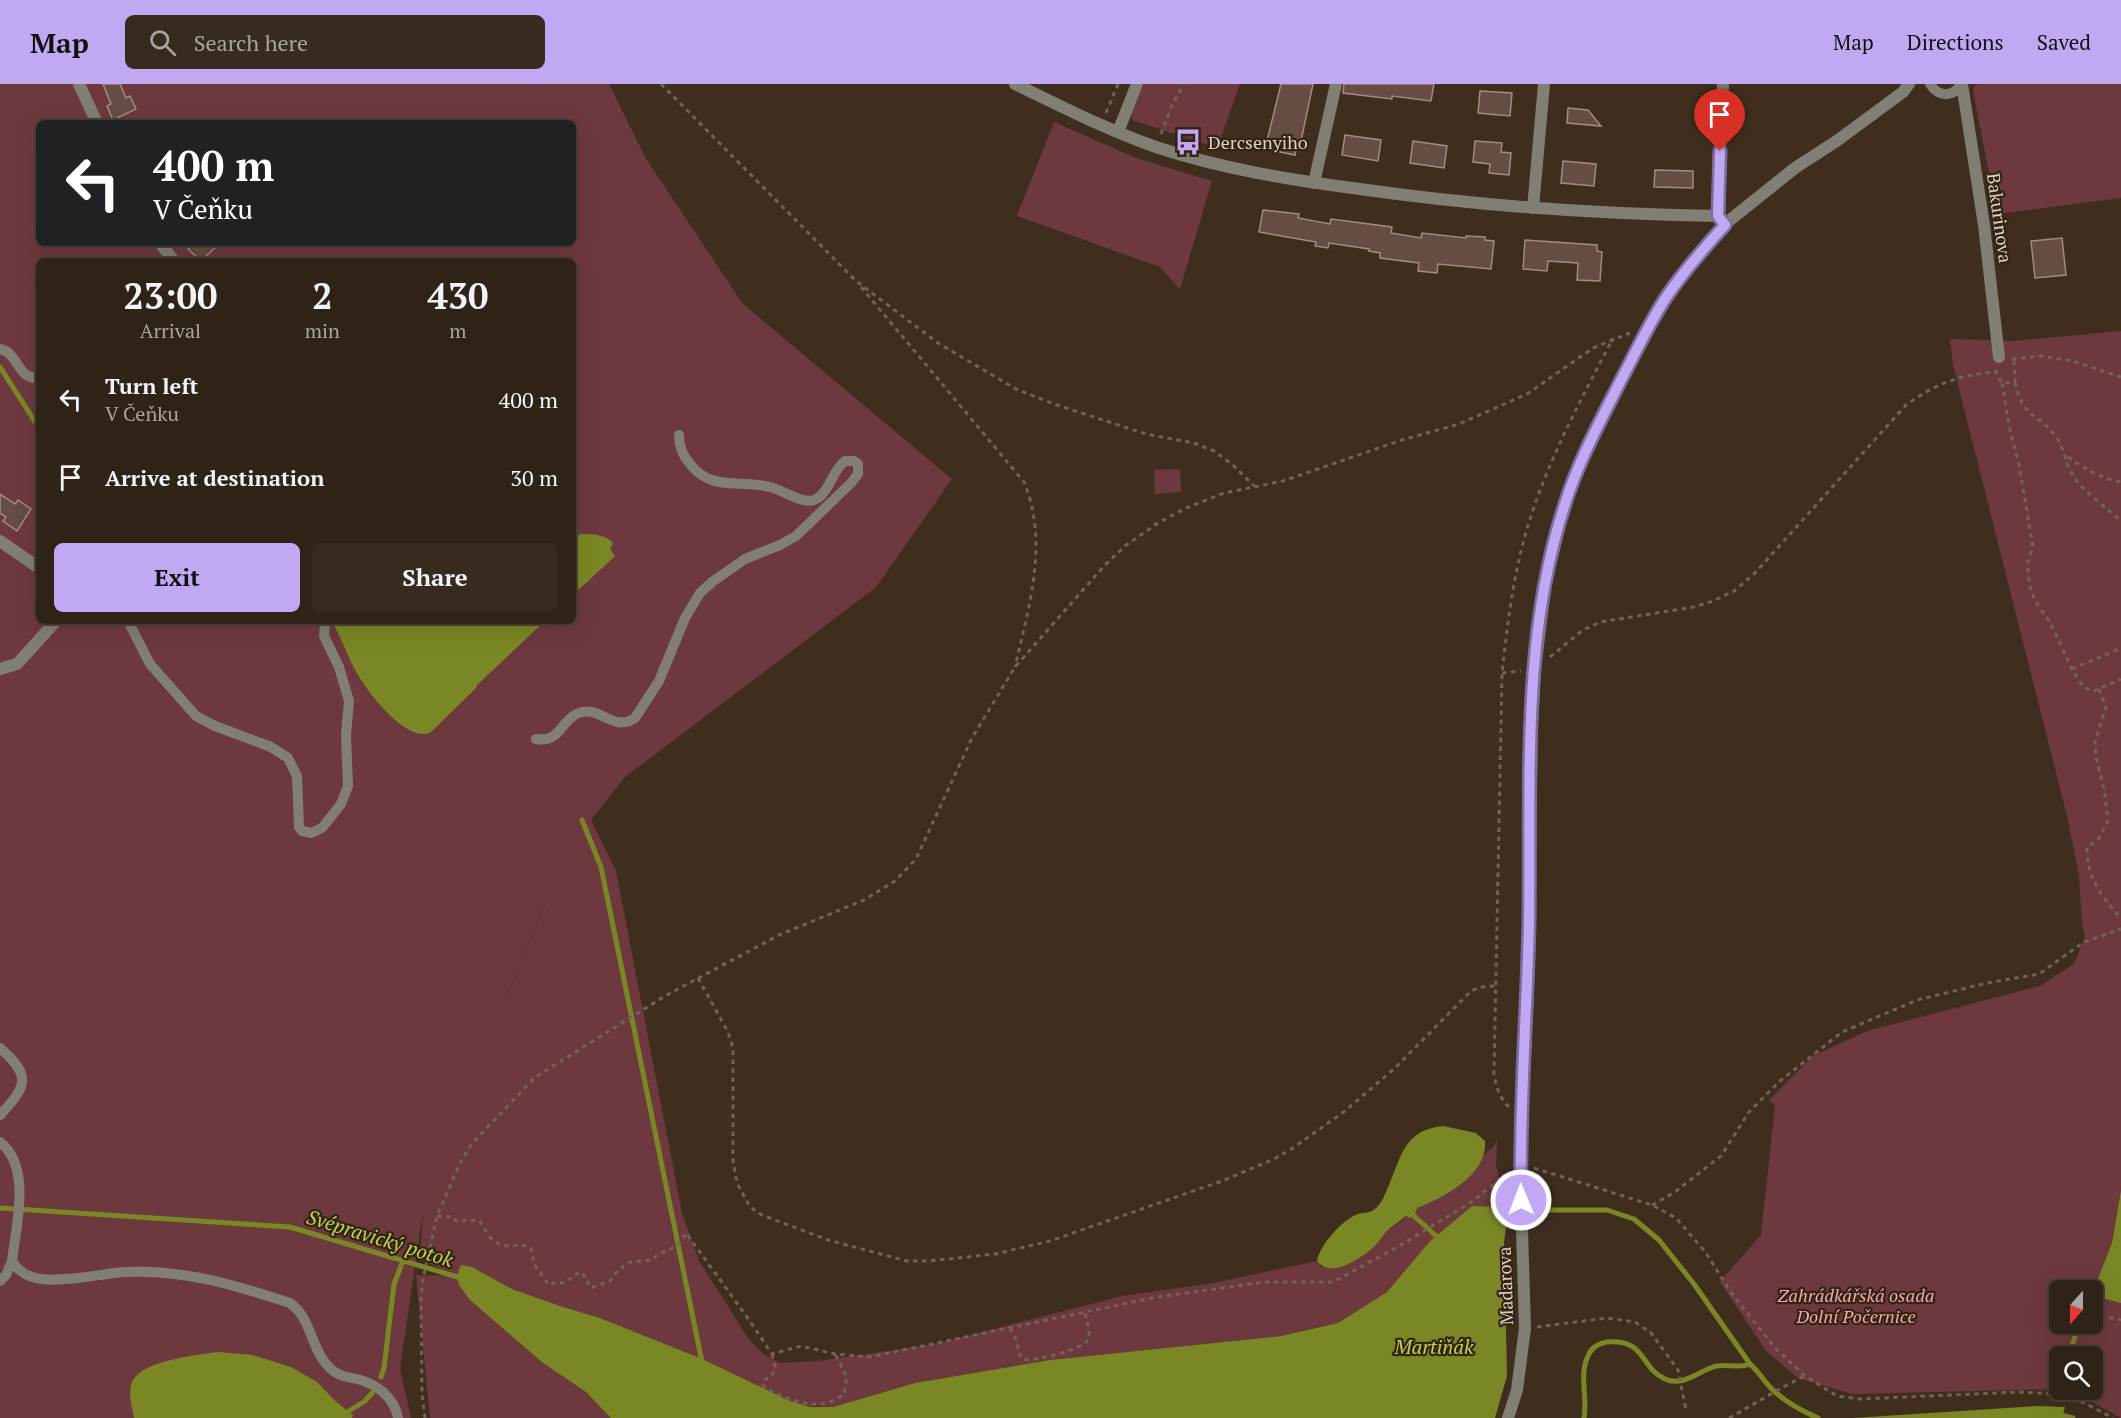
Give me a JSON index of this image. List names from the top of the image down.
{
  "streets": {
    "street": ["Bakurinova", "Madarova"]
  },
  "water": ["Svépravický potok", "Martiňák"],
  "parks": ["Zahrádkářská osada Dolní Počernice"],
  "places": {
    "bus stop": ["Dercsenyiho"]
  },
  "north": "bottom",
  "page": {
    "header": "Map",
    "search": "Search here",
    "nav": ["Map", "Directions", "Saved"],
    "turn": ["400 m", "V Čeňku"],
    "eta": [
      "23:00",
      "Arrival",
      "2",
      "min",
      "430",
      "m"
    ],
    "list": [
      {
        "name": "Turn left",
        "note": "V Čeňku",
        "value": "400 m"
      },
      {
        "name": "Arrive at destination",
        "value": "30 m"
      }
    ],
    "buttons": ["Exit", "Share"]
  }
}
